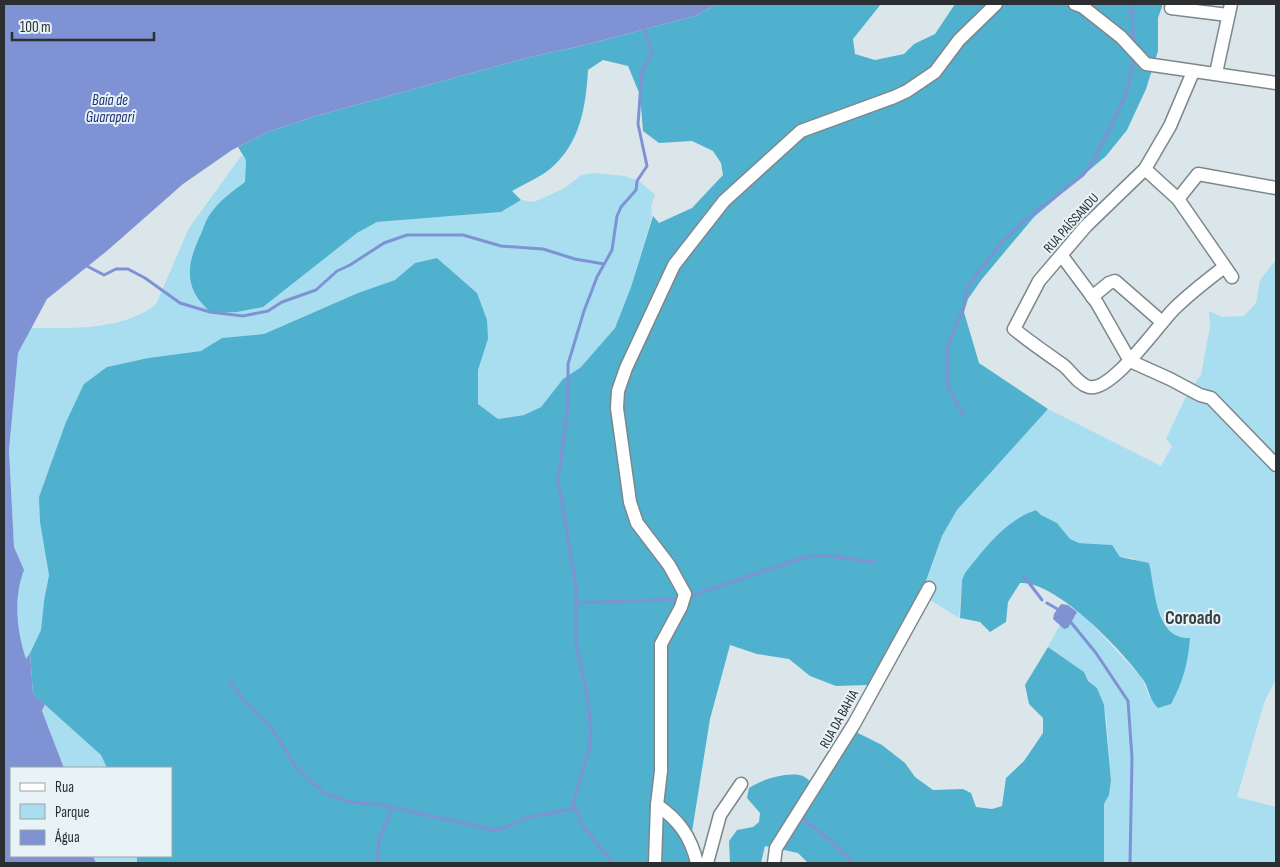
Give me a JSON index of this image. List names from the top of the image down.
{
  "streets": {
    "street": ["RUA PAÍSSANDU", "RUA DA BAHIA"]
  },
  "districts": ["Coroado"],
  "water": ["Baía de Guarapari"],
  "legend": ["Rua", "Parque", "Água"],
  "scale_bar": "100 m"
}
